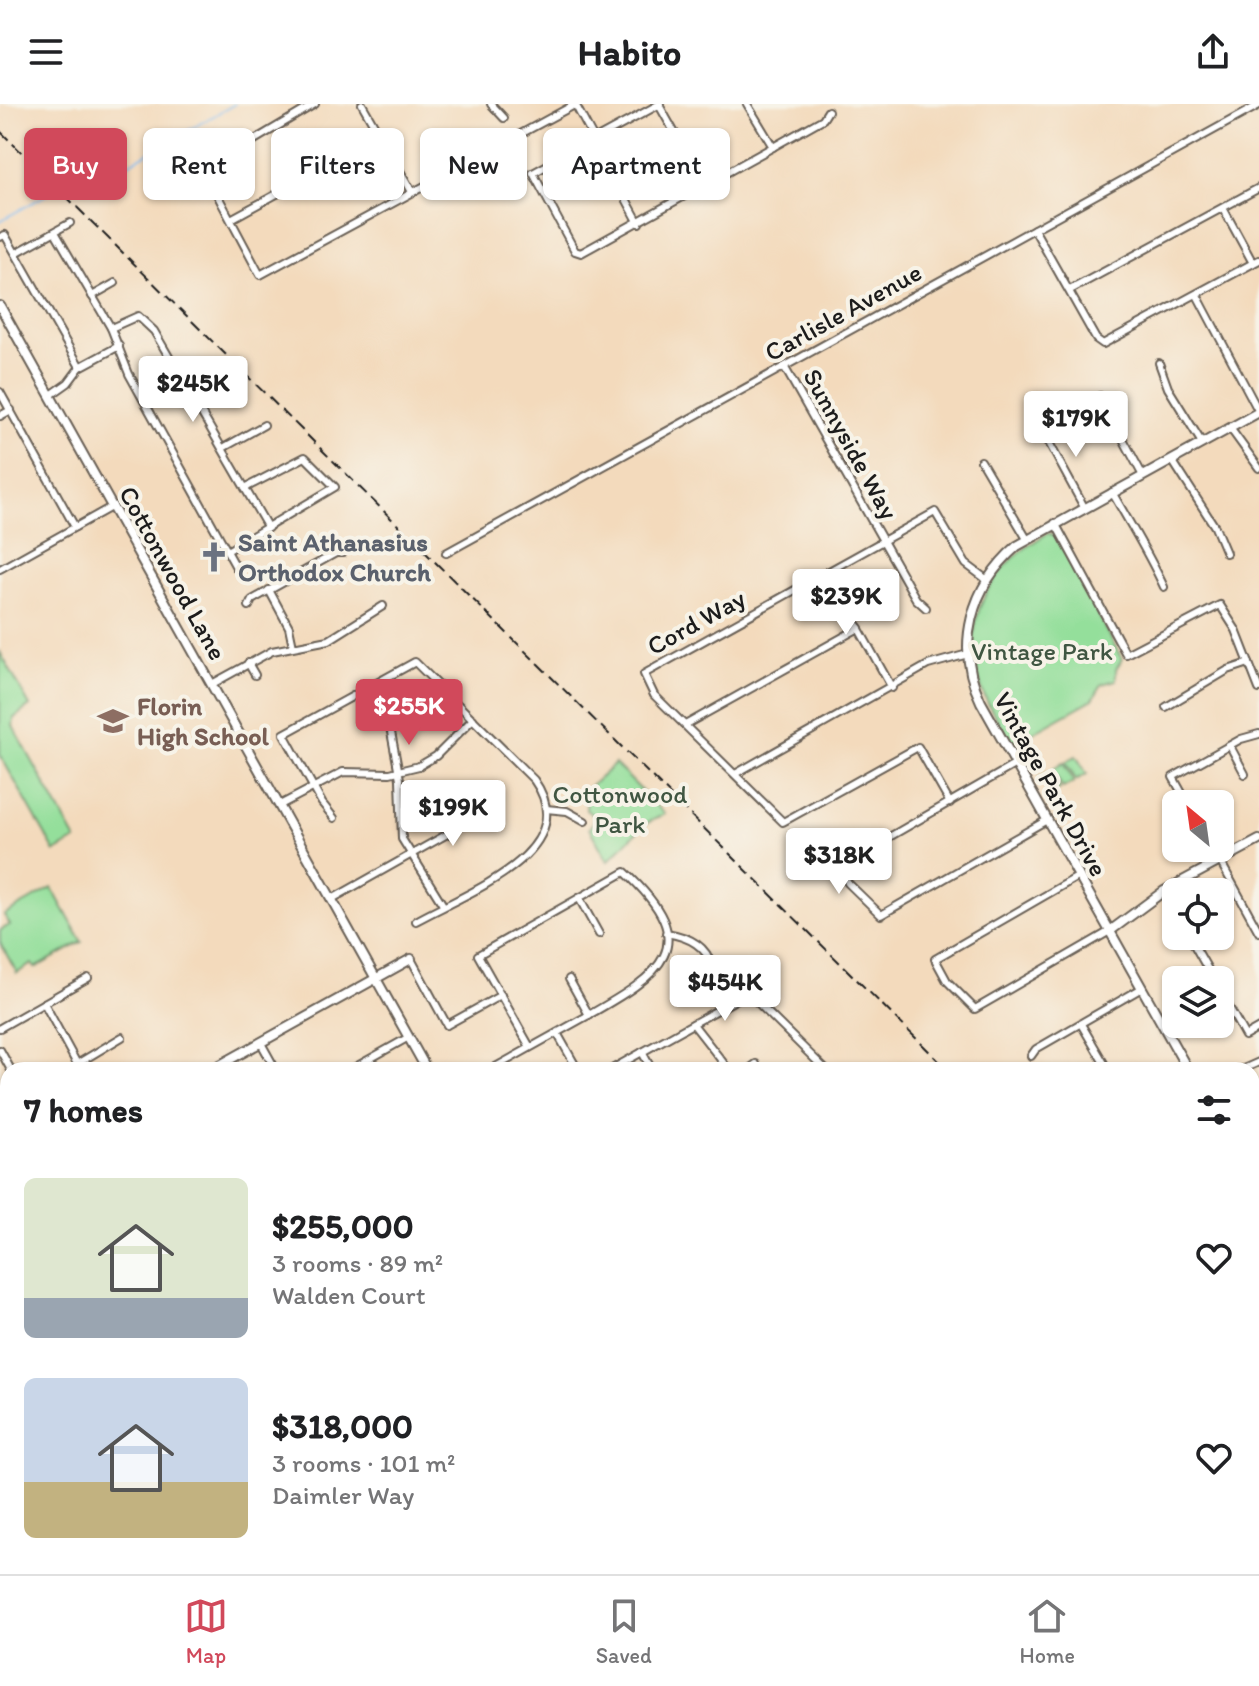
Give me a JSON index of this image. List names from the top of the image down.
{
  "streets": {
    "street": [
      "Carlisle Avenue",
      "Sunnyside Way",
      "Cottonwood Lane",
      "Cord Way",
      "Vintage Park Drive"
    ]
  },
  "crossings": [
    ["Carlisle Avenue", "Sunnyside Way"],
    ["Sunnyside Way", "Cord Way"],
    ["Cord Way", "Vintage Park Drive"]
  ],
  "parks": ["Vintage Park", "Cottonwood Park"],
  "places": {
    "church": ["Saint Athanasius Orthodox Church"],
    "school or university": ["Florin High School"]
  },
  "north": "top left",
  "page": {
    "header": "Habito",
    "chip": [
      "Buy",
      "Rent",
      "Filters",
      "New",
      "Apartment"
    ],
    "price": [
      "$245K",
      "$179K",
      "$239K",
      "$255K",
      "$199K",
      "$318K",
      "$454K"
    ],
    "heading": "7 homes",
    "list": [
      {
        "name": "$255,000",
        "note": "3 rooms · 89 m² · Walden Court"
      },
      {
        "name": "$318,000",
        "note": "3 rooms · 101 m² · Daimler Way"
      }
    ],
    "tabs": ["Map", "Saved", "Home"]
  }
}
